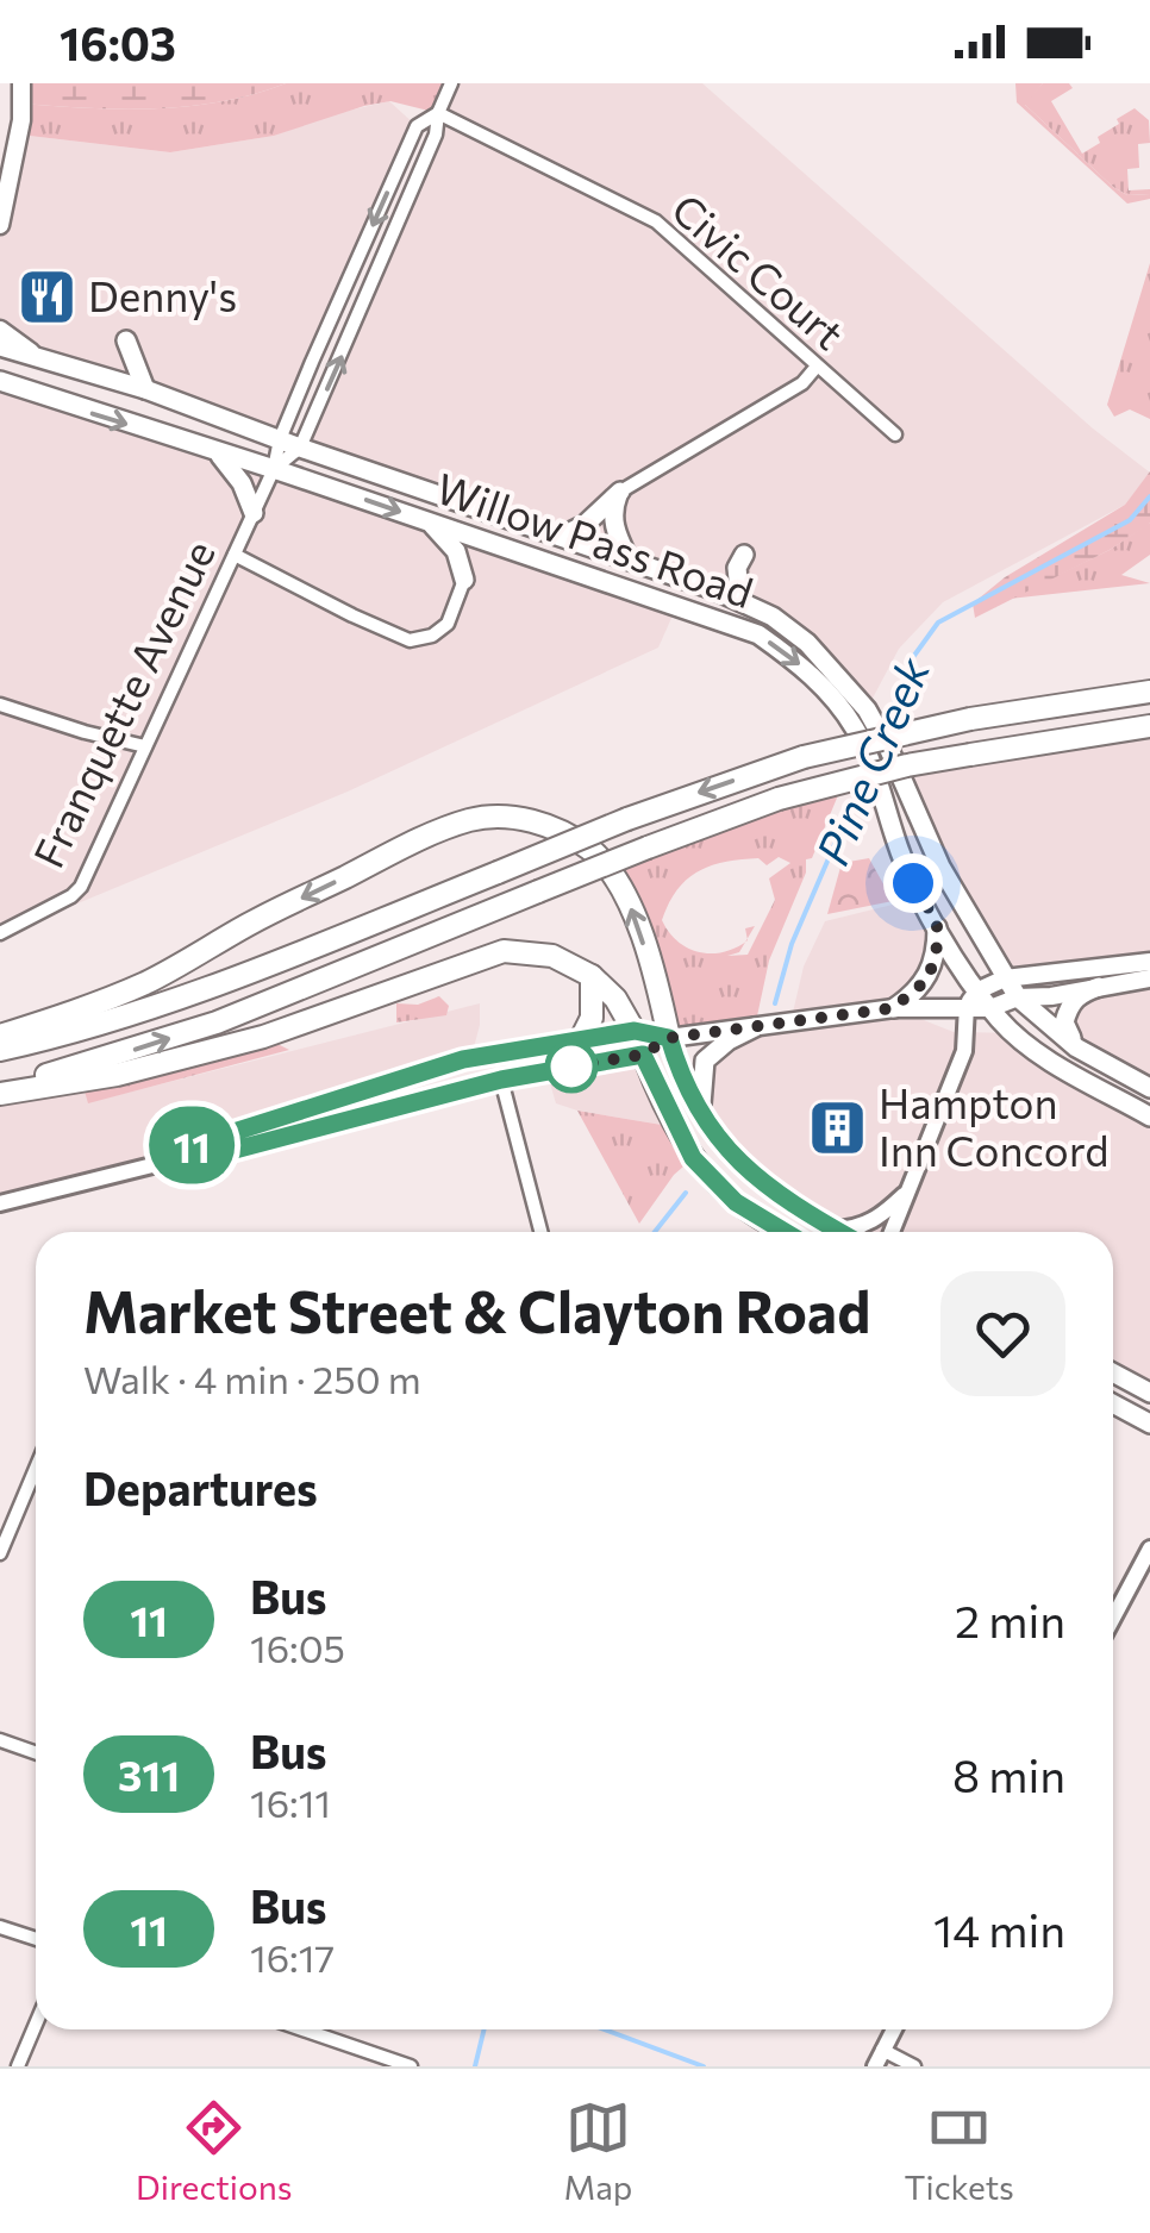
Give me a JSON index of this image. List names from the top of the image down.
{
  "streets": {
    "main road": ["Willow Pass Road"],
    "street": ["Civic Court", "Franquette Avenue"]
  },
  "crossings": [
    ["Willow Pass Road", "Franquette Avenue"]
  ],
  "water": ["Pine Creek"],
  "places": {
    "restaurant": ["Denny's"],
    "building": ["Hampton Inn Concord"]
  },
  "lines": ["bus line 11"],
  "page": {
    "status": "16:03",
    "on_map": "11",
    "heading": [
      ["Market Street & Clayton Road", "Walk · 4 min · 250 m"],
      "Departures"
    ],
    "list": [
      {
        "mark": "11",
        "name": "Bus",
        "note": "16:05",
        "value": "2 min"
      },
      {
        "mark": "311",
        "name": "Bus",
        "note": "16:11",
        "value": "8 min"
      },
      {
        "mark": "11",
        "name": "Bus",
        "note": "16:17",
        "value": "14 min"
      }
    ],
    "tabs": ["Directions", "Map", "Tickets"]
  }
}
